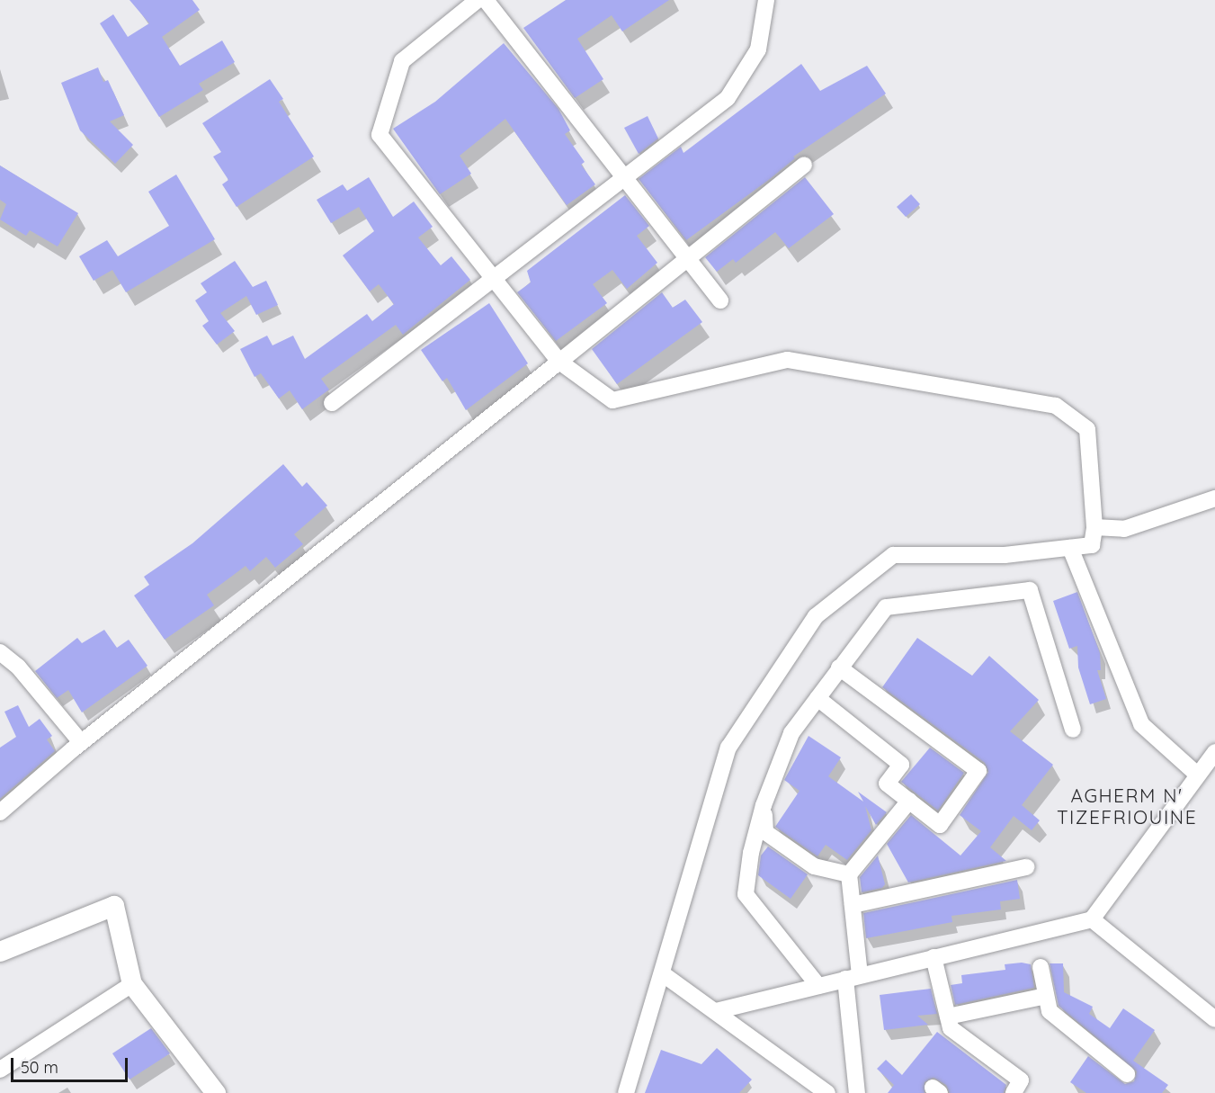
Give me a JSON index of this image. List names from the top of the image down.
{
  "districts": ["AGHERM N' TIZEFRIOUINE"],
  "scale_bar": "50 m"
}
